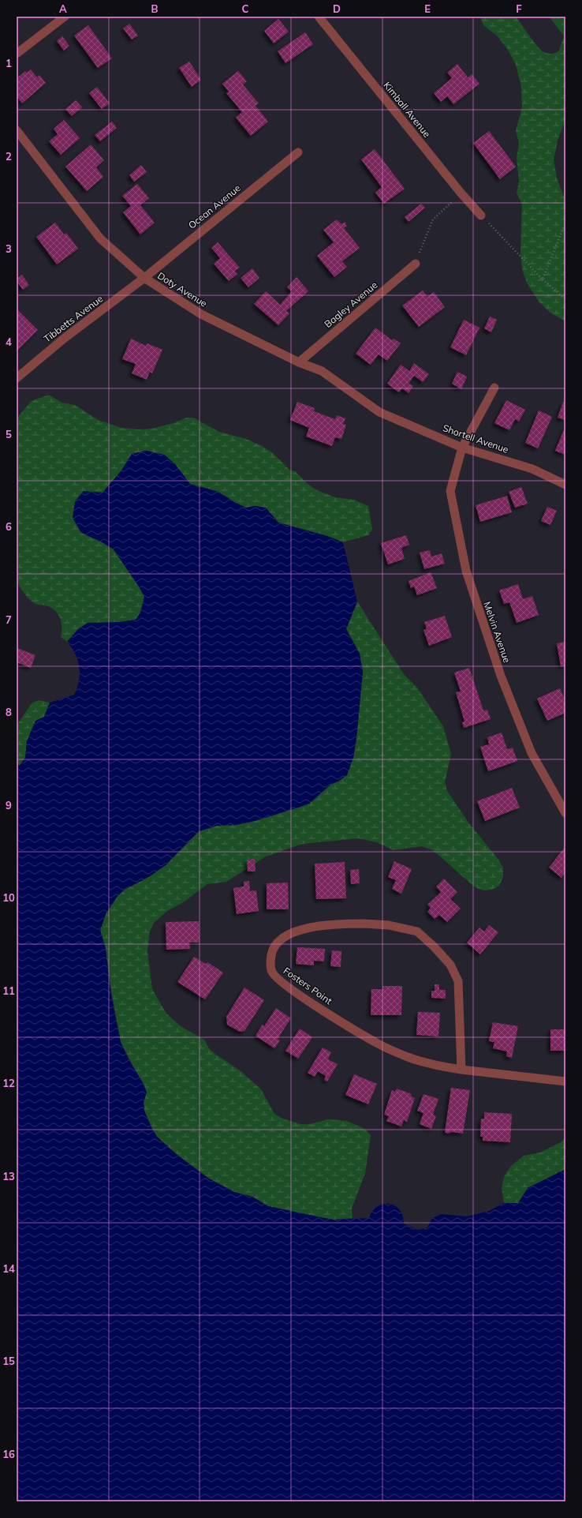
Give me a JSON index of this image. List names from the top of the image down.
{
  "streets": {
    "street": [
      "Kimball Avenue",
      "Ocean Avenue",
      "Doty Avenue",
      "Bagley Avenue",
      "Tibbetts Avenue",
      "Shortell Avenue",
      "Melvin Avenue",
      "Fosters Point"
    ]
  },
  "crossings": [
    ["Ocean Avenue", "Doty Avenue"],
    ["Ocean Avenue", "Tibbetts Avenue"],
    ["Doty Avenue", "Bagley Avenue"],
    ["Doty Avenue", "Tibbetts Avenue"],
    ["Doty Avenue", "Shortell Avenue"],
    ["Shortell Avenue", "Melvin Avenue"]
  ],
  "grid": {
    "columns": [
      "A",
      "B",
      "C",
      "D",
      "E",
      "F"
    ],
    "rows": [
      "1",
      "2",
      "3",
      "4",
      "5",
      "6",
      "7",
      "8",
      "9",
      "10",
      "11",
      "12",
      "13",
      "14",
      "15",
      "16"
    ]
  }
}
